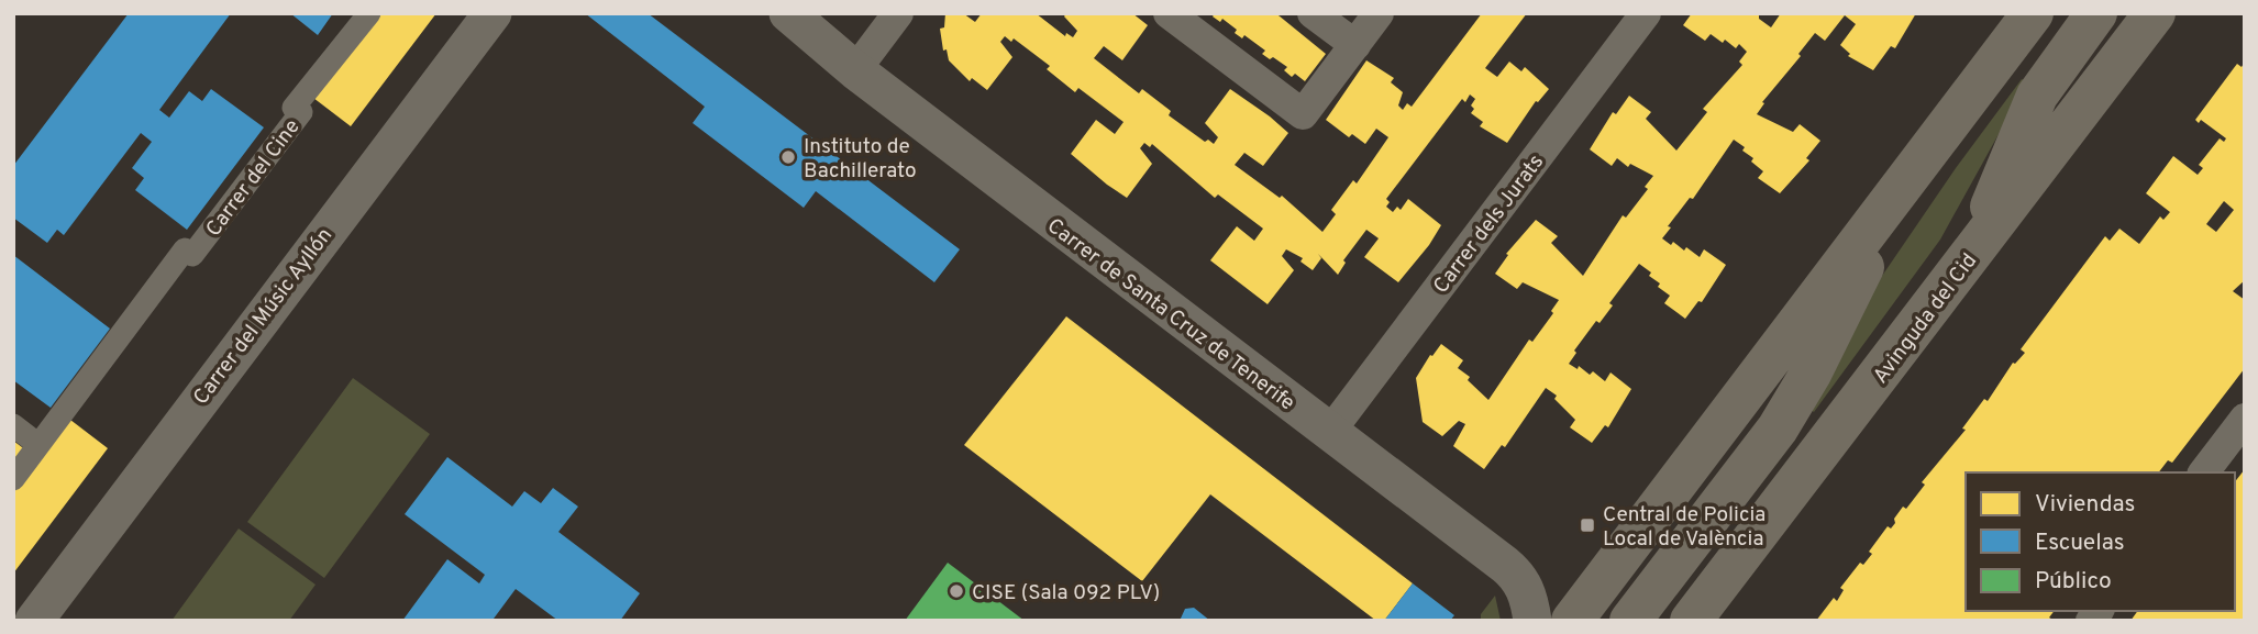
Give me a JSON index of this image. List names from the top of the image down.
{
  "streets": {
    "main road": ["Avinguda del Cid"],
    "street": [
      "Carrer del Cine",
      "Carrer dels Jurats",
      "Carrer de Santa Cruz de Tenerife",
      "Carrer del Músic Ayllón"
    ]
  },
  "crossings": [
    ["Carrer dels Jurats", "Carrer de Santa Cruz de Tenerife"]
  ],
  "places": {
    "other": ["Instituto de Bachillerato", "CISE (Sala 092 PLV)"],
    "transit": ["Central de Policia Local de València"]
  },
  "legend": ["Viviendas", "Escuelas", "Público"]
}
